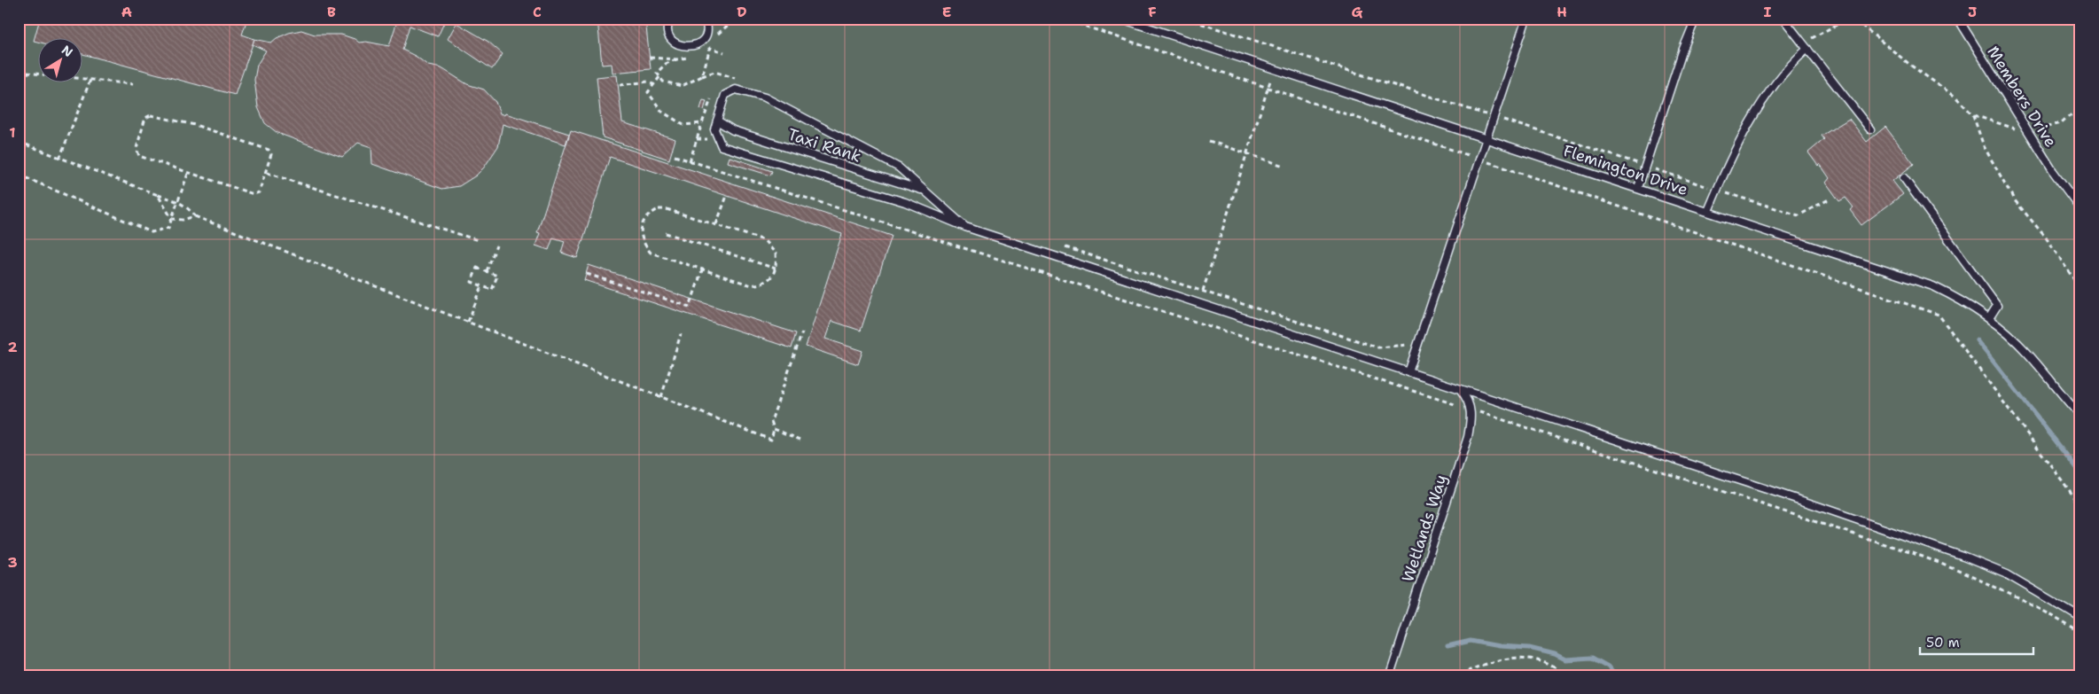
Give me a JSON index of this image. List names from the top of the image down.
{
  "streets": {
    "lane": [
      "Members Drive",
      "Taxi Rank",
      "Flemington Drive",
      "Wetlands Way"
    ]
  },
  "scale_bar": "50 m",
  "north": "top right",
  "grid": {
    "columns": [
      "A",
      "B",
      "C",
      "D",
      "E",
      "F",
      "G",
      "H",
      "I",
      "J"
    ],
    "rows": ["1", "2", "3"]
  }
}
